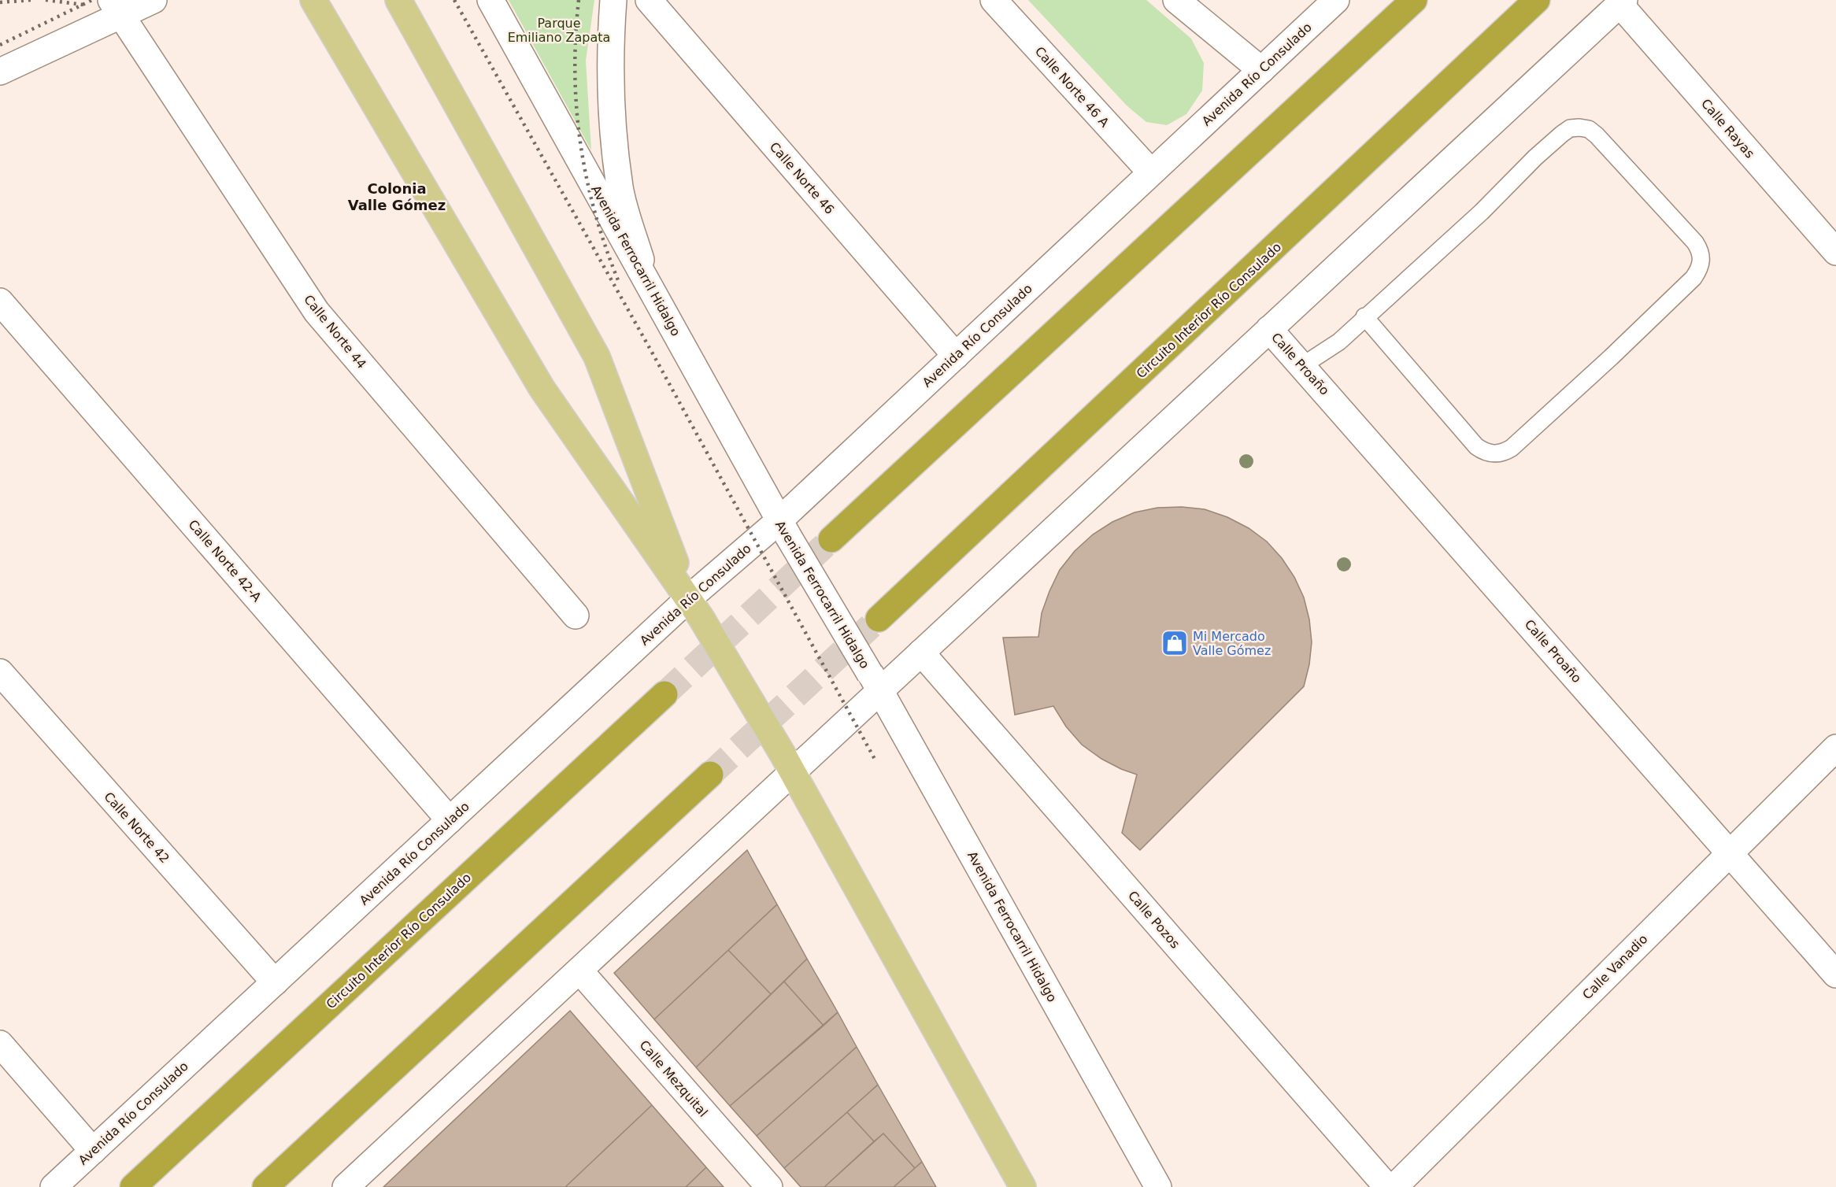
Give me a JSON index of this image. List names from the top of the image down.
{
  "streets": {
    "highway": ["Circuito Interior Río Consulado"],
    "street": [
      "Avenida Río Consulado",
      "Calle Norte 46 A",
      "Calle Rayas",
      "Calle Norte 46",
      "Avenida Ferrocarril Hidalgo",
      "Calle Norte 44",
      "Calle Proaño",
      "Calle Norte 42-A",
      "Calle Norte 42",
      "Calle Pozos",
      "Calle Vanadio",
      "Calle Mezquital"
    ]
  },
  "crossings": [
    ["Avenida Río Consulado", "Calle Norte 46 A"],
    ["Avenida Río Consulado", "Calle Norte 46"],
    ["Avenida Río Consulado", "Avenida Ferrocarril Hidalgo"],
    ["Avenida Río Consulado", "Calle Norte 42-A"],
    ["Avenida Río Consulado", "Calle Norte 42"],
    ["Calle Proaño", "Calle Vanadio"]
  ],
  "districts": ["Colonia Valle Gómez"],
  "parks": ["Parque Emiliano Zapata"],
  "places": {
    "shop": ["Mi Mercado Valle Gómez"]
  }
}
